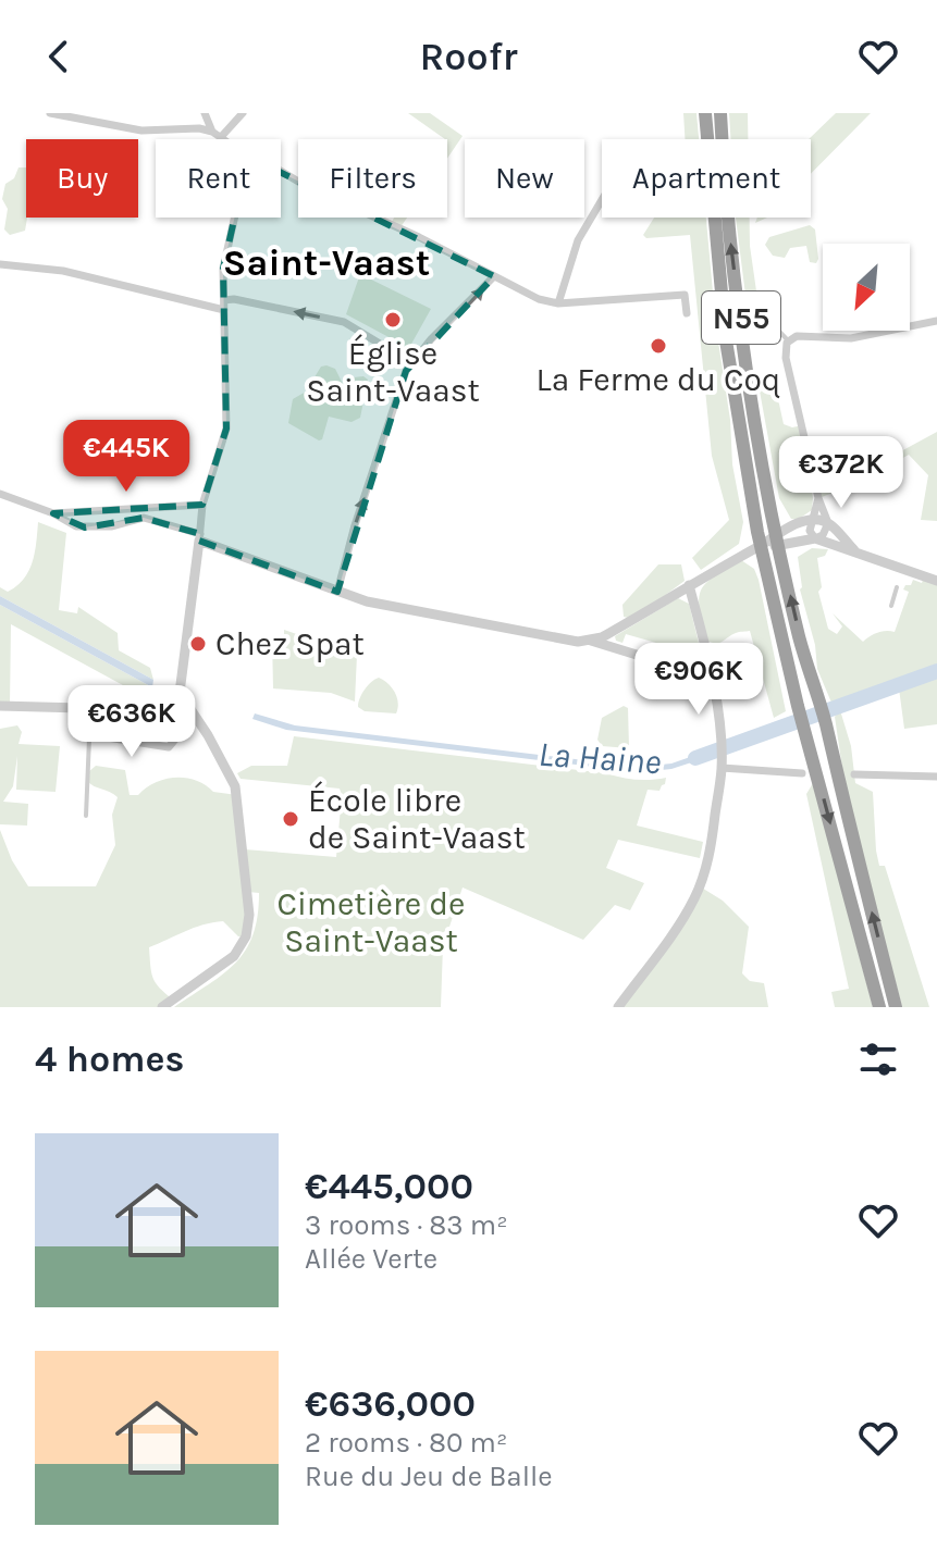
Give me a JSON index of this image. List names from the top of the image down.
{
  "streets": {
    "highway": ["N55"]
  },
  "districts": ["Saint-Vaast"],
  "water": ["La Haine"],
  "parks": ["Cimetière de Saint-Vaast"],
  "places": [
    "Église Saint-Vaast",
    "La Ferme du Coq",
    "Chez Spat",
    "École libre de Saint-Vaast"
  ],
  "north": "bottom left",
  "page": {
    "header": "Roofr",
    "chip": [
      "Buy",
      "Rent",
      "Filters",
      "New",
      "Apartment"
    ],
    "price": [
      "€445K",
      "€372K",
      "€906K",
      "€636K"
    ],
    "heading": "4 homes",
    "list": [
      {
        "name": "€445,000",
        "note": "3 rooms · 83 m² · Allée Verte"
      },
      {
        "name": "€636,000",
        "note": "2 rooms · 80 m² · Rue du Jeu de Balle"
      }
    ]
  }
}
